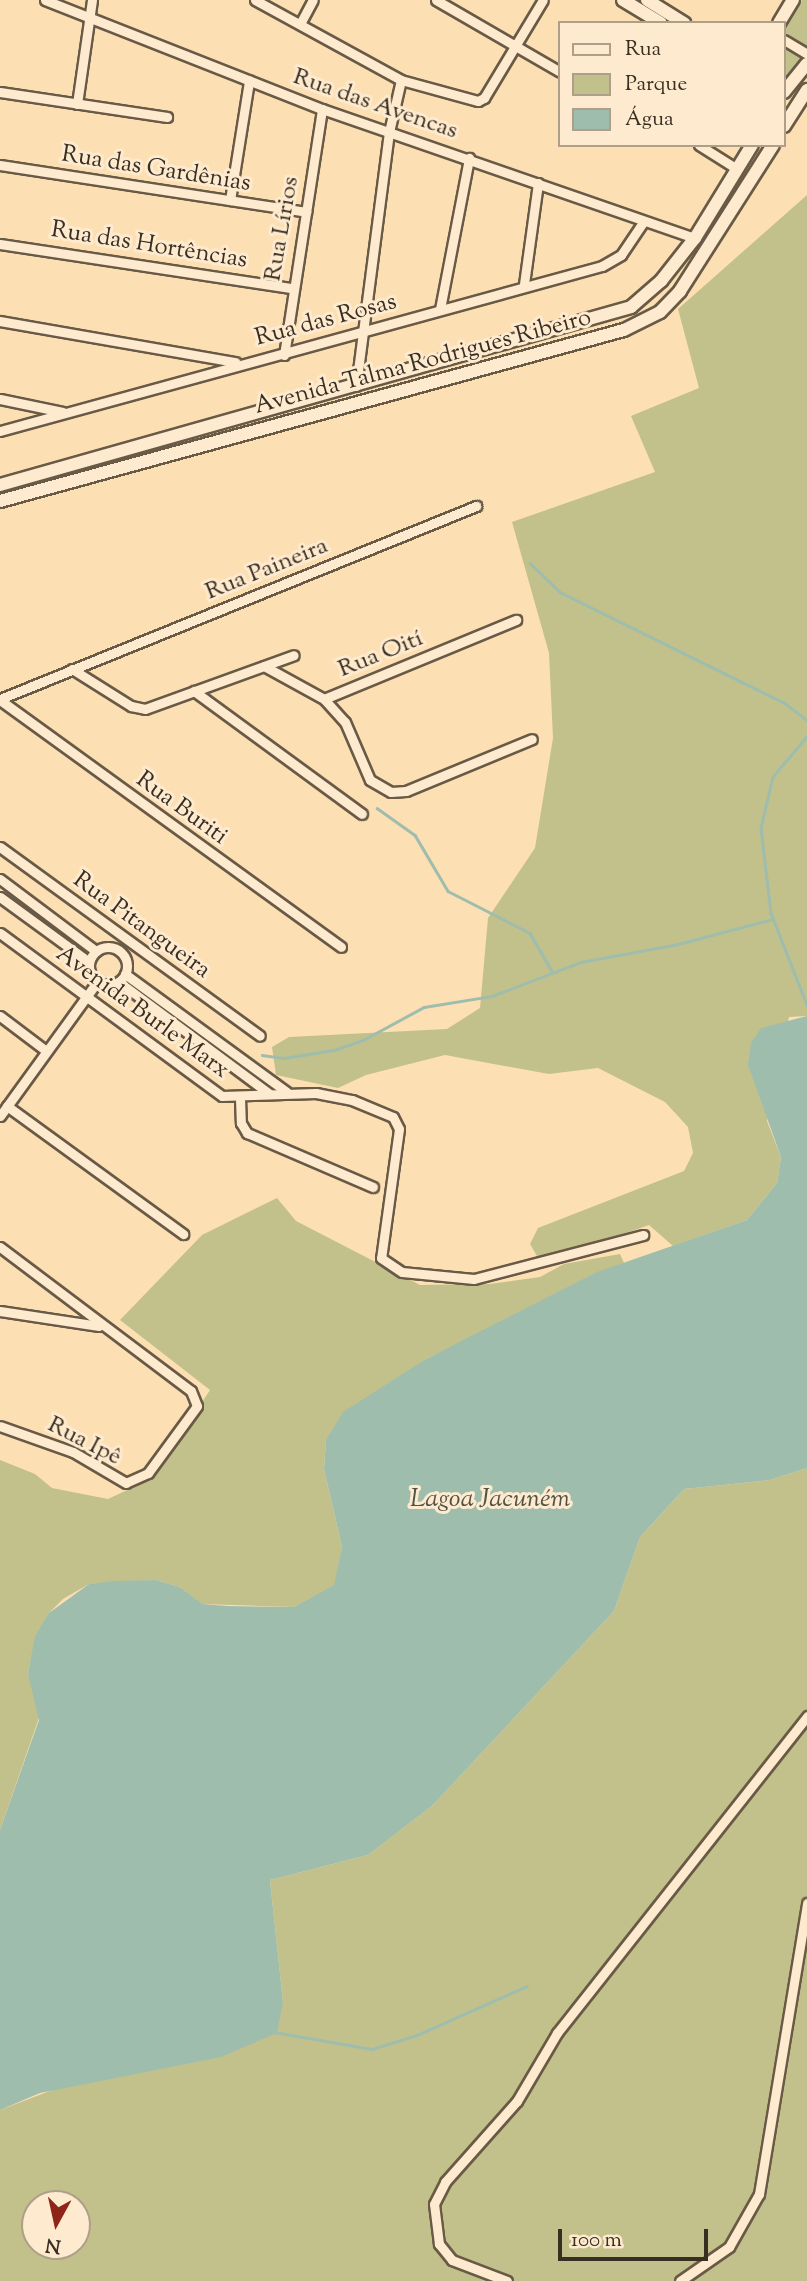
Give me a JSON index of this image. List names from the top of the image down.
{
  "streets": {
    "main road": ["Avenida Talma Rodrigues Ribeiro"],
    "street": [
      "Rua das Avencas",
      "Rua das Gardênias",
      "Rua Lírios",
      "Rua das Hortências",
      "Rua das Rosas",
      "Rua Paineira",
      "Rua Oití",
      "Rua Buriti",
      "Rua Pitangueira",
      "Avenida Burle Marx",
      "Rua Ipê"
    ]
  },
  "crossings": [
    ["Rua das Avencas", "Rua Lírios"],
    ["Rua das Avencas", "Rua das Rosas"],
    ["Rua das Avencas", "Avenida Talma Rodrigues Ribeiro"],
    ["Rua das Gardênias", "Rua Lírios"],
    ["Rua Lírios", "Rua das Hortências"],
    ["Rua Lírios", "Rua das Rosas"],
    ["Rua Paineira", "Rua Buriti"]
  ],
  "water": ["Lagoa Jacuném"],
  "legend": ["Rua", "Parque", "Água"],
  "scale_bar": "100 m",
  "north": "bottom"
}
